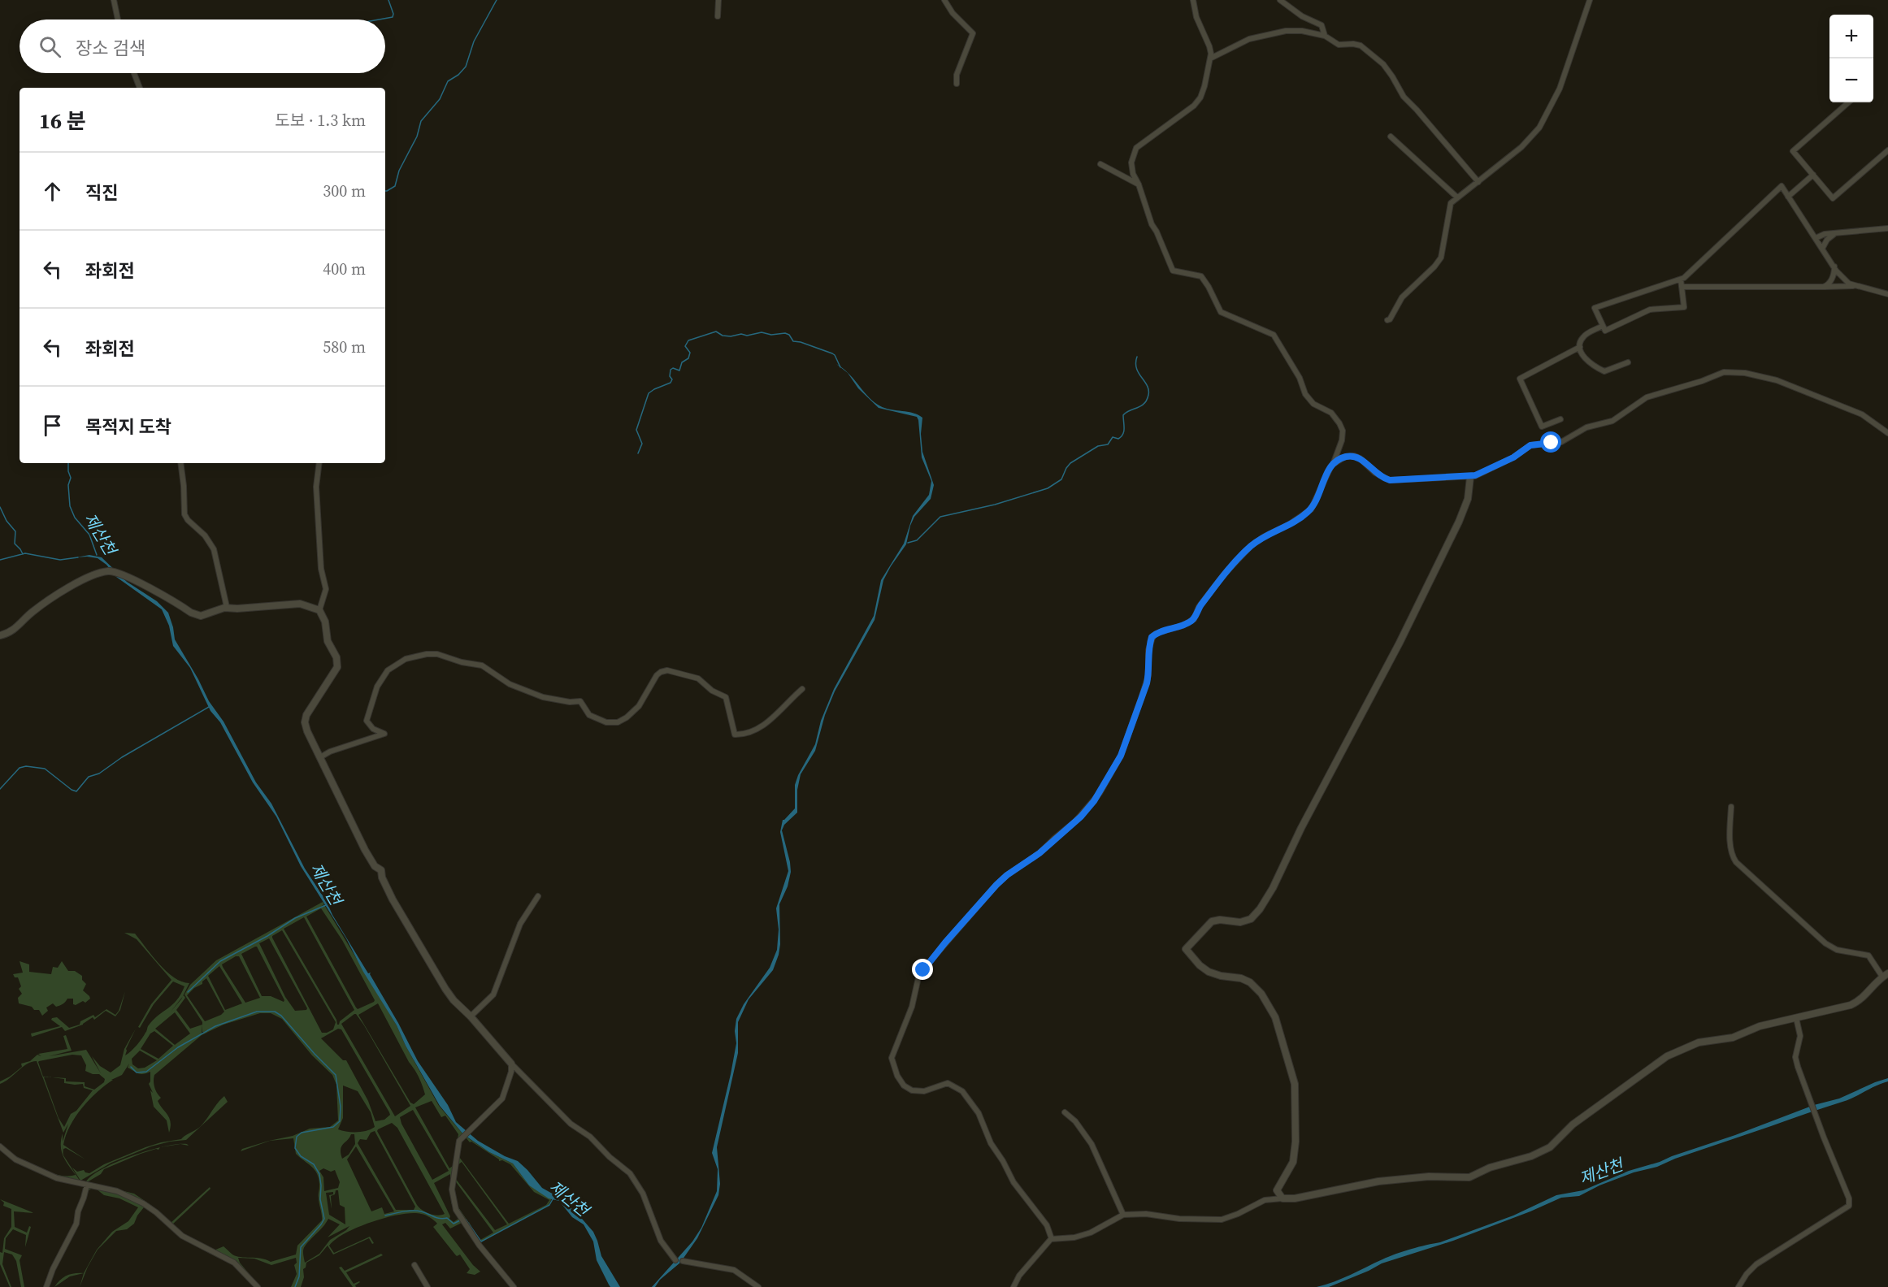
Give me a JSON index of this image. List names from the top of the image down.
{
  "water": ["제산천"],
  "page": {
    "map_buttons": ["+", "−"],
    "search": "장소 검색",
    "heading": ["16 분", "도보 · 1.3 km"],
    "list": [
      ["직진", "300 m"],
      ["좌회전", "400 m"],
      ["좌회전", "580 m"],
      "목적지 도착"
    ]
  }
}
